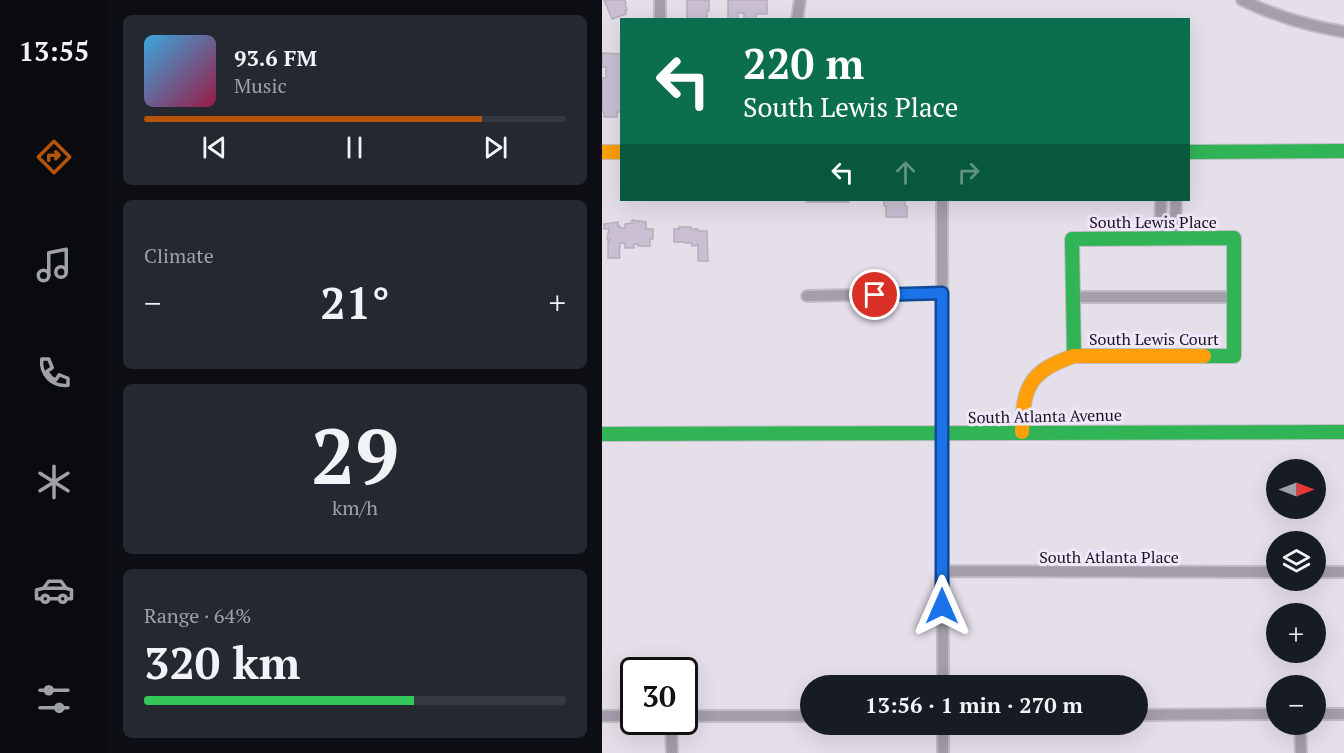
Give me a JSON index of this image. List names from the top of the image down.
{
  "streets": {
    "street": [
      "South Lewis Place",
      "South Lewis Court",
      "South Atlanta Avenue",
      "South Atlanta Place"
    ]
  },
  "crossings": [
    ["South Lewis Place", "South Lewis Court"]
  ],
  "north": "right",
  "page": {
    "tabs": "13:55",
    "turn": ["220 m", "South Lewis Place"],
    "song": ["93.6 FM", "Music"],
    "tile": [
      "Climate",
      ["29", "km/h"],
      ["Range · 64%", "320 km"]
    ],
    "heat": ["−", "21°", "+"],
    "map_buttons": ["+", "−"],
    "limit": "30",
    "trip": "13:56 · 1 min · 270 m"
  }
}
